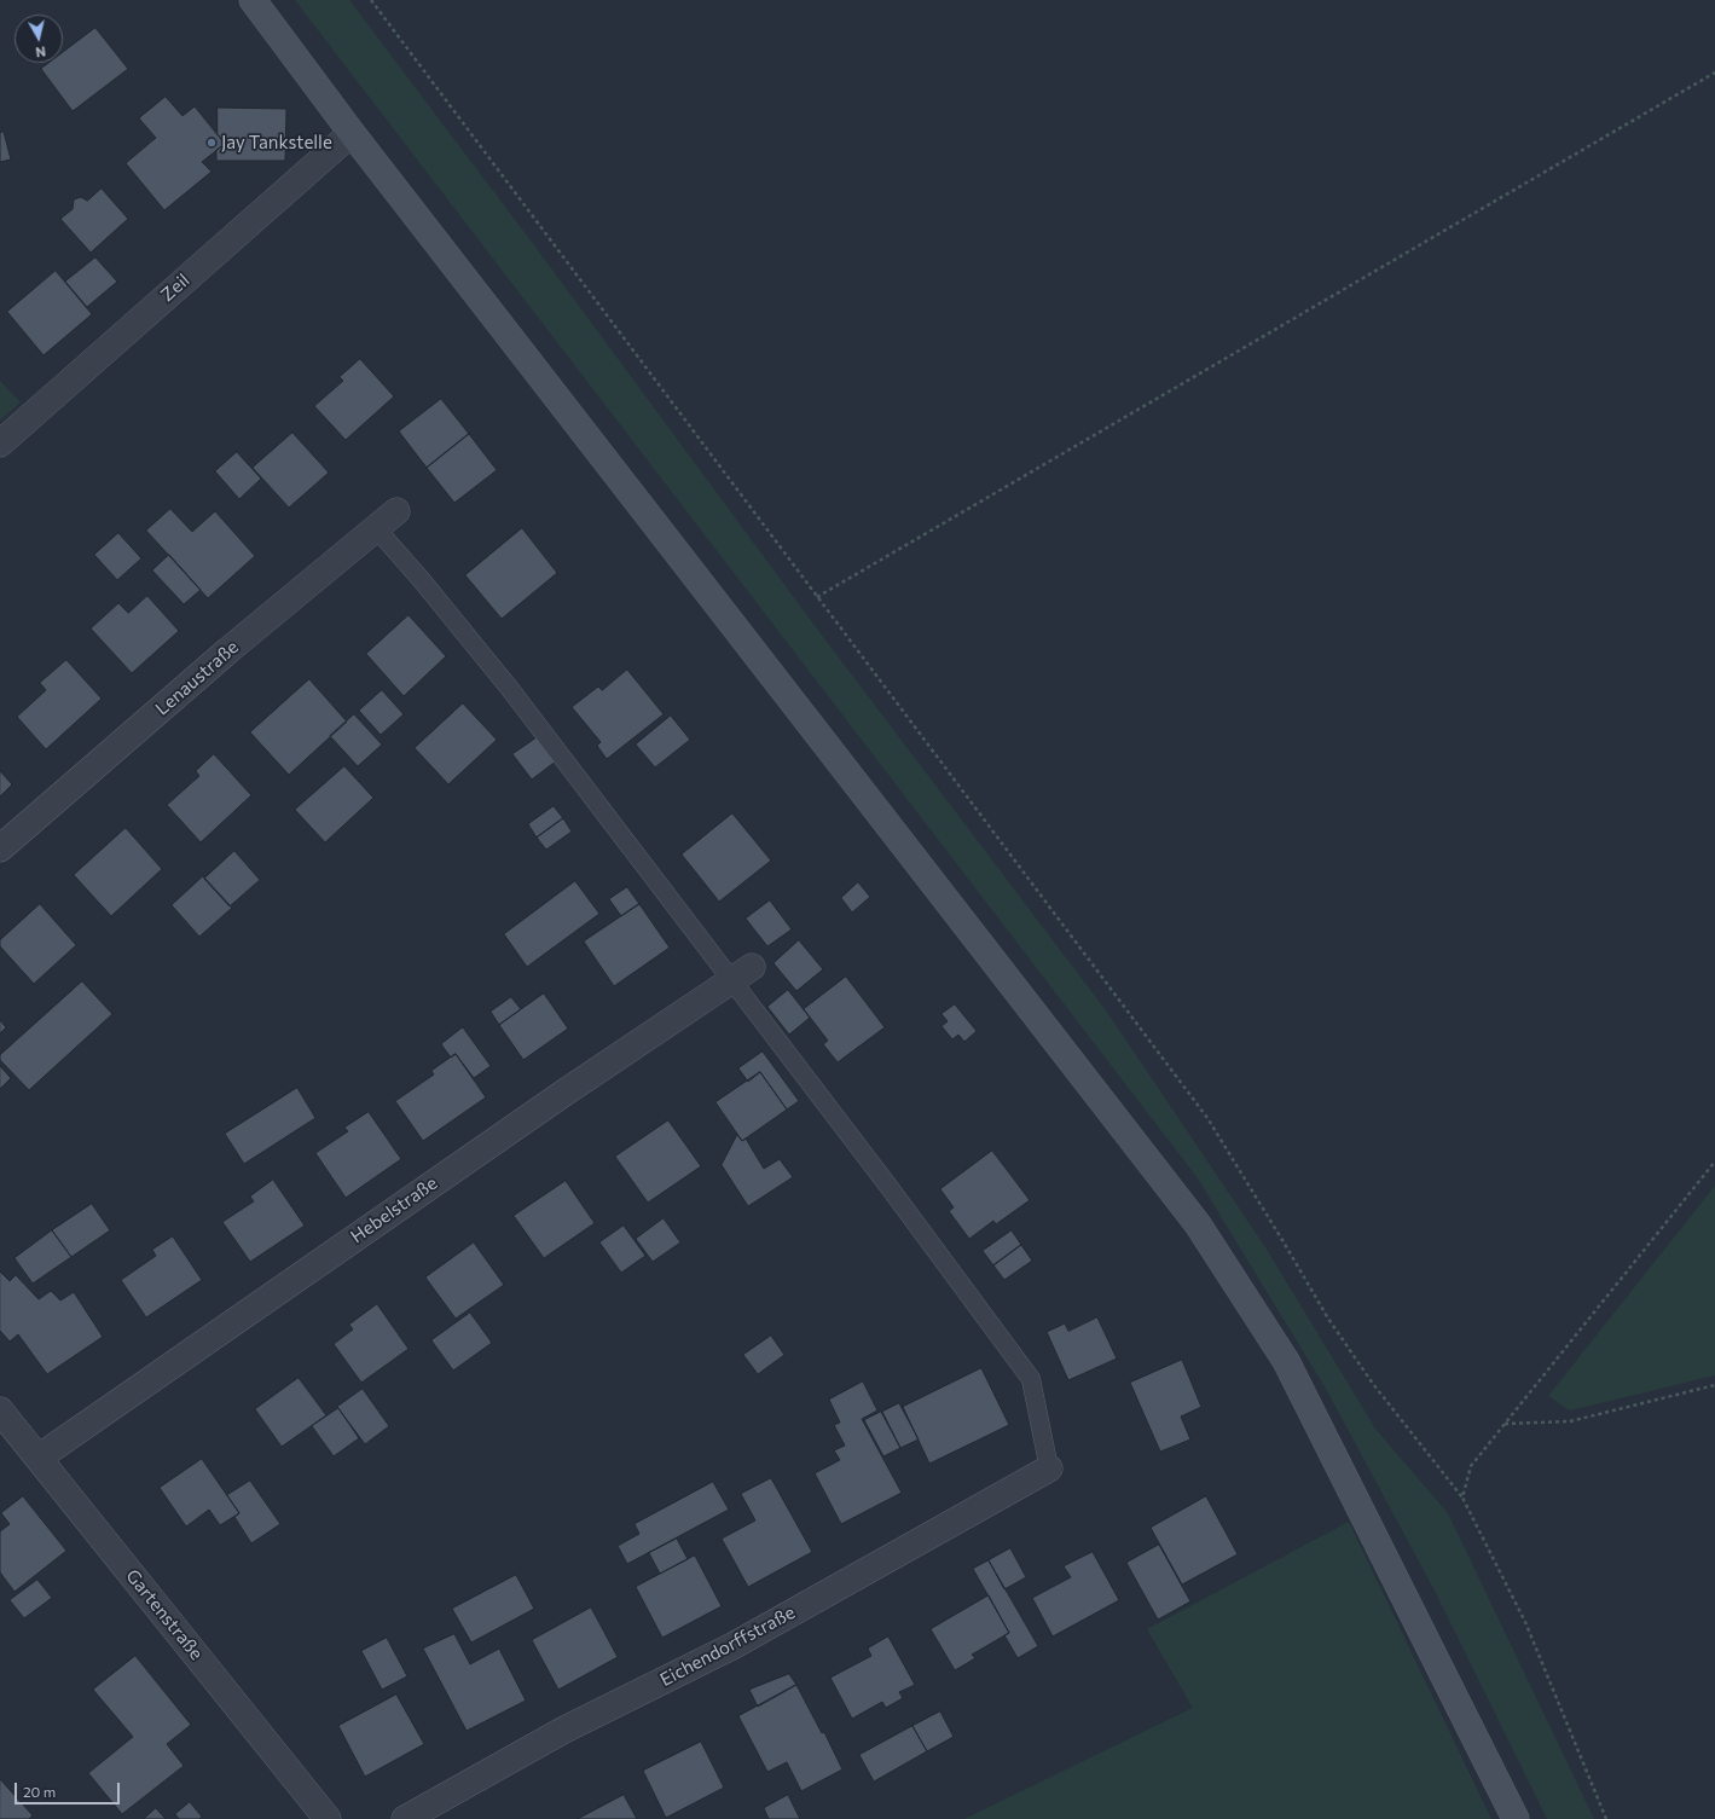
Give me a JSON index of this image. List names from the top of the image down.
{
  "streets": {
    "street": [
      "Zeil",
      "Lenaustraße",
      "Hebelstraße",
      "Gartenstraße",
      "Eichendorffstraße"
    ]
  },
  "crossings": [
    ["Hebelstraße", "Gartenstraße"]
  ],
  "places": ["Jay Tankstelle"],
  "scale_bar": "20 m",
  "north": "bottom"
}
